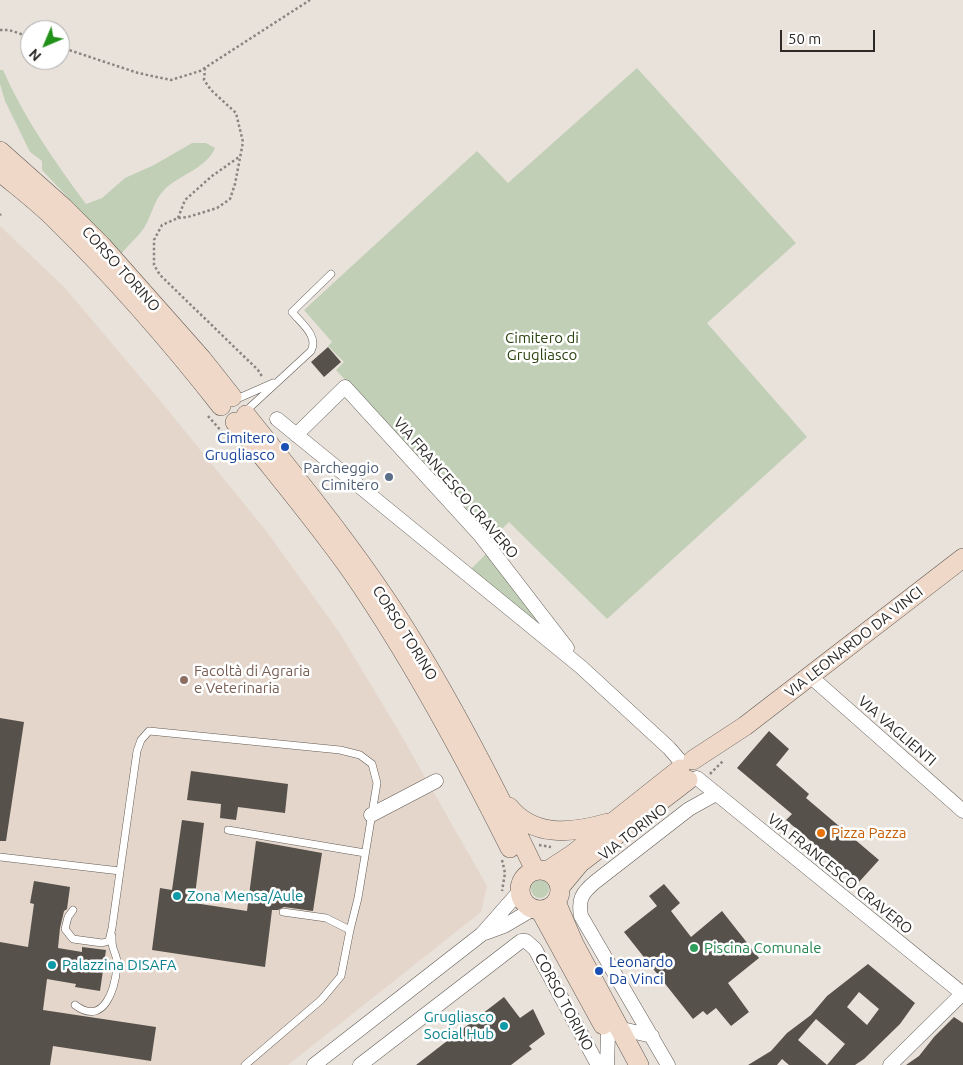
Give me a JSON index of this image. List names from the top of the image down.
{
  "streets": {
    "street": [
      "CORSO TORINO",
      "VIA FRANCESCO CRAVERO",
      "VIA LEONARDO DA VINCI",
      "VIA VAGLIENTI",
      "VIA TORINO"
    ]
  },
  "crossings": [
    ["CORSO TORINO", "VIA LEONARDO DA VINCI"],
    ["VIA FRANCESCO CRAVERO", "VIA LEONARDO DA VINCI"],
    ["VIA FRANCESCO CRAVERO", "VIA TORINO"],
    ["VIA LEONARDO DA VINCI", "VIA VAGLIENTI"]
  ],
  "parks": ["Cimitero di Grugliasco"],
  "places": [
    "Cimitero Grugliasco",
    "Parcheggio Cimitero",
    "Facoltà di Agraria e Veterinaria",
    "Pizza Pazza",
    "Zona Mensa/Aule",
    "Piscina Comunale",
    "Palazzina DISAFA",
    "Leonardo Da Vinci",
    "Grugliasco Social Hub"
  ],
  "scale_bar": "50 m",
  "north": "bottom left"
}
